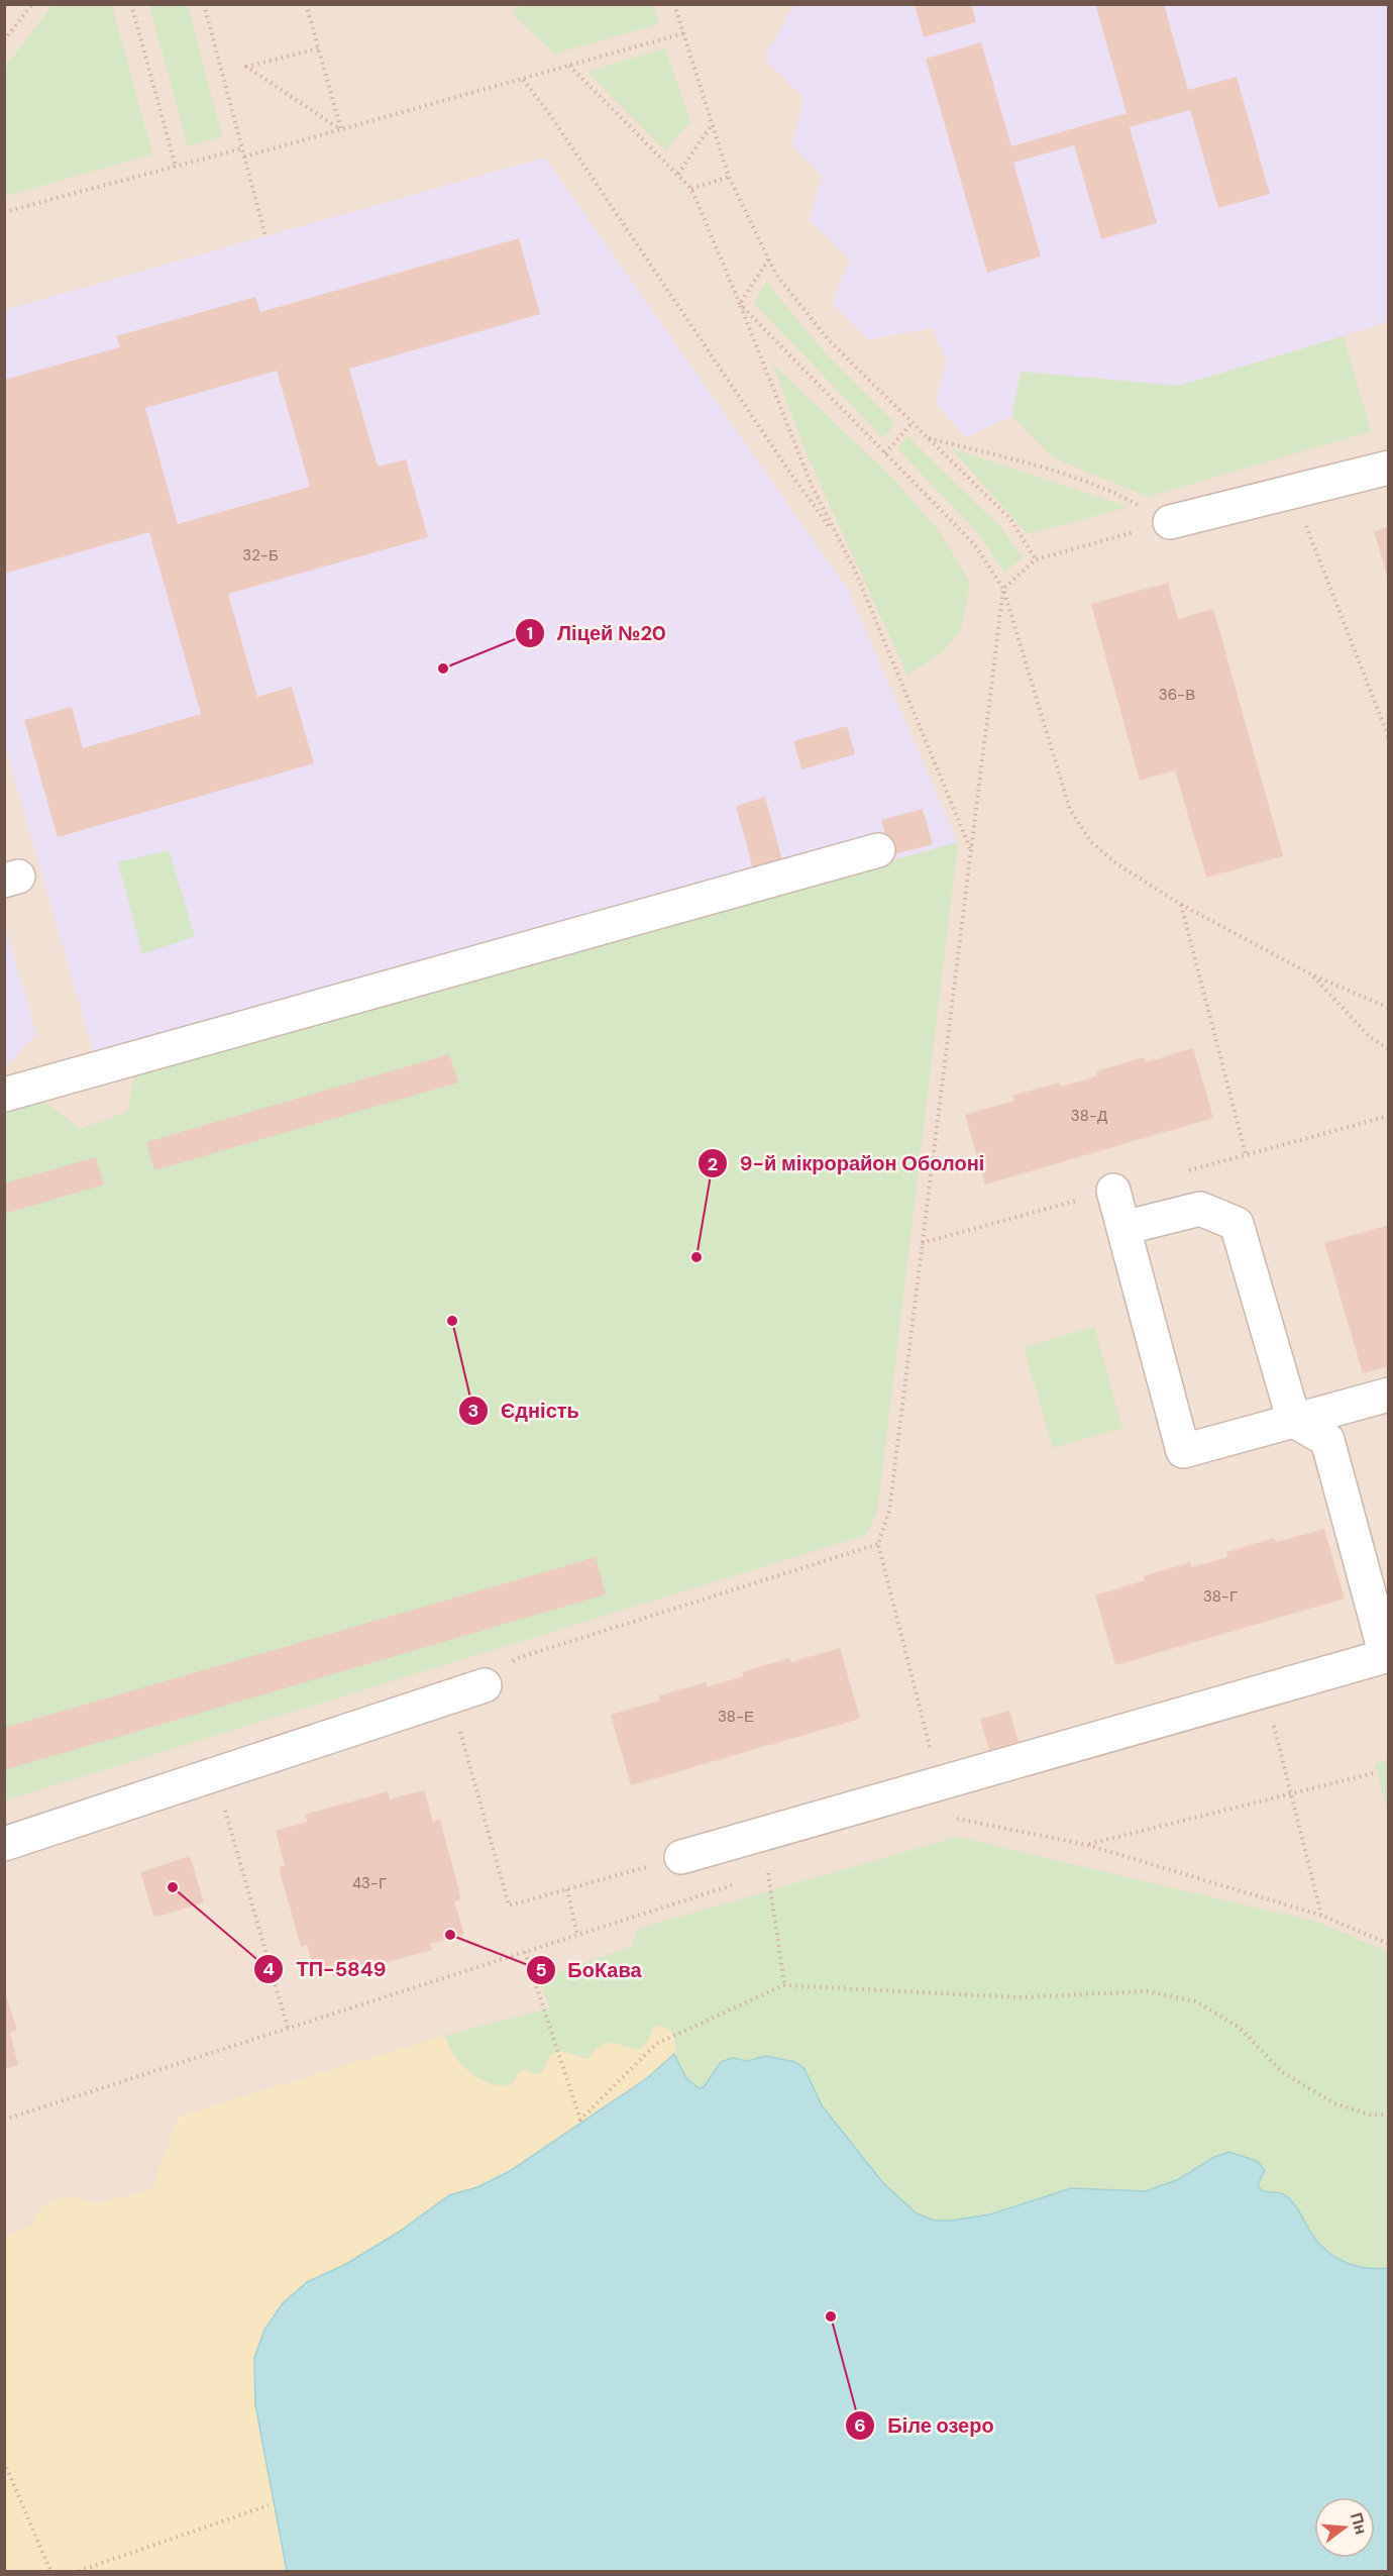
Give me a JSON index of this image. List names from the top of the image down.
{
  "places": [
    "Ліцей №20",
    "9-й мікрорайон Оболоні",
    "Єдність",
    "ТП-5849",
    "БоКава",
    "Біле озеро"
  ],
  "house_numbers": [
    "32-Б",
    "36-В",
    "38-Д",
    "38-Г",
    "38-Е",
    "43-Г"
  ],
  "north": "right"
}
